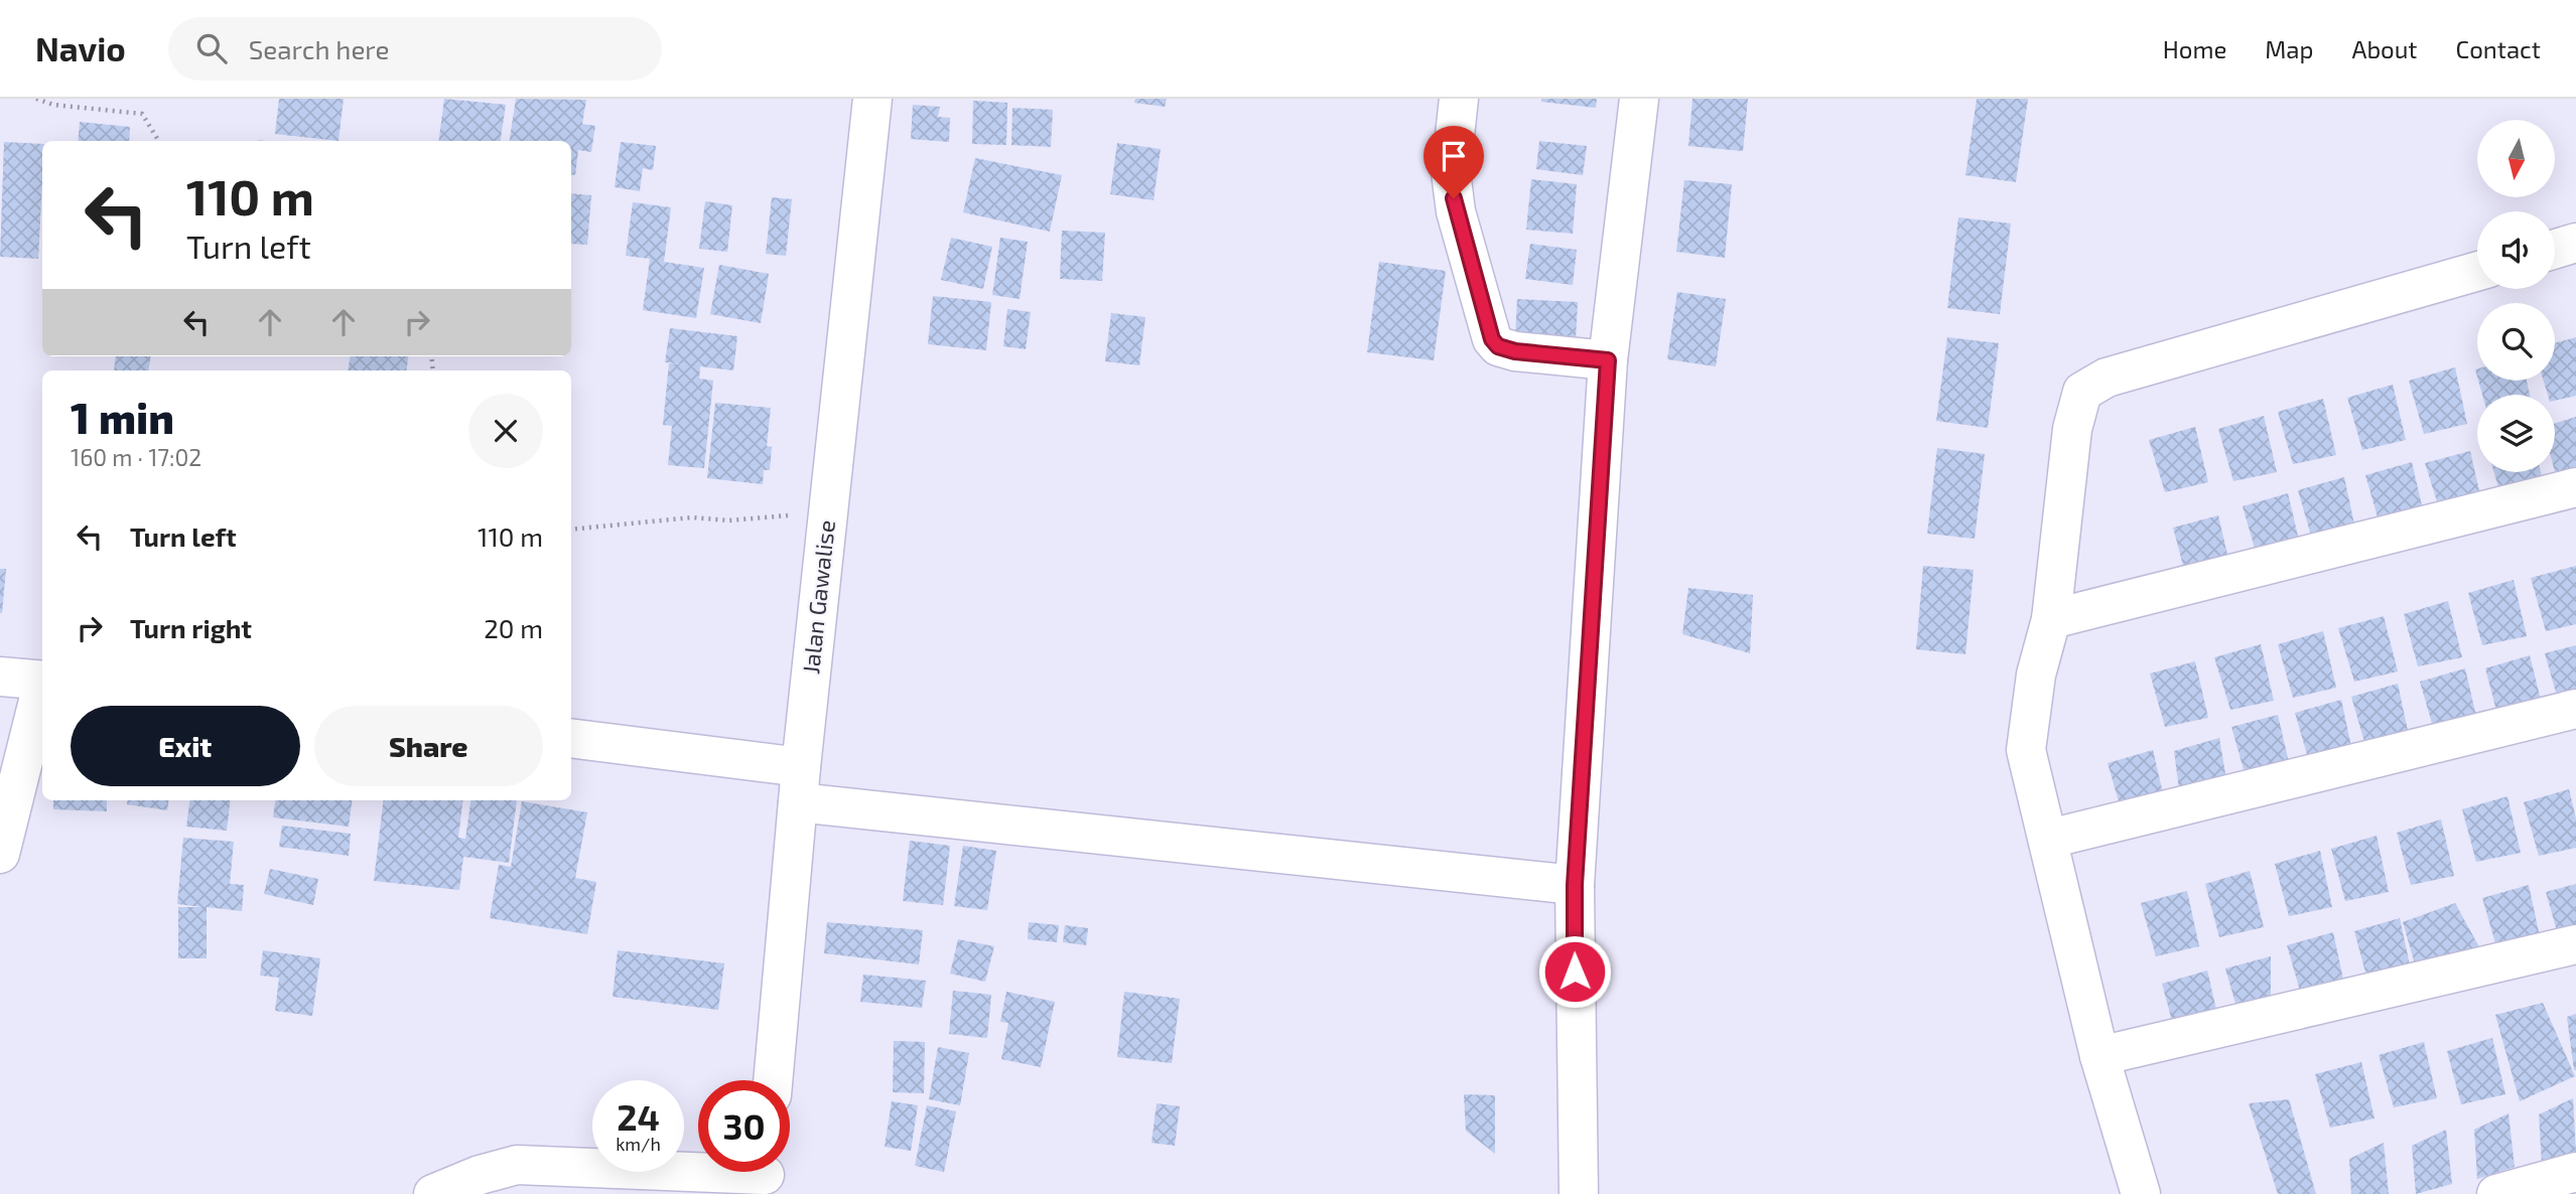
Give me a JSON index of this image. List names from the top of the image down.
{
  "streets": {
    "street": ["Jalan Gawalise"]
  },
  "north": "bottom",
  "page": {
    "header": "Navio",
    "search": "Search here",
    "nav": [
      "Home",
      "Map",
      "About",
      "Contact"
    ],
    "turn": ["110 m", "Turn left"],
    "heading": ["1 min", "160 m · 17:02"],
    "list": [
      {
        "name": "Turn left",
        "value": "110 m"
      },
      {
        "name": "Turn right",
        "value": "20 m"
      }
    ],
    "buttons": ["Exit", "Share"],
    "speed": "24 km/h",
    "limit": "30"
  }
}
